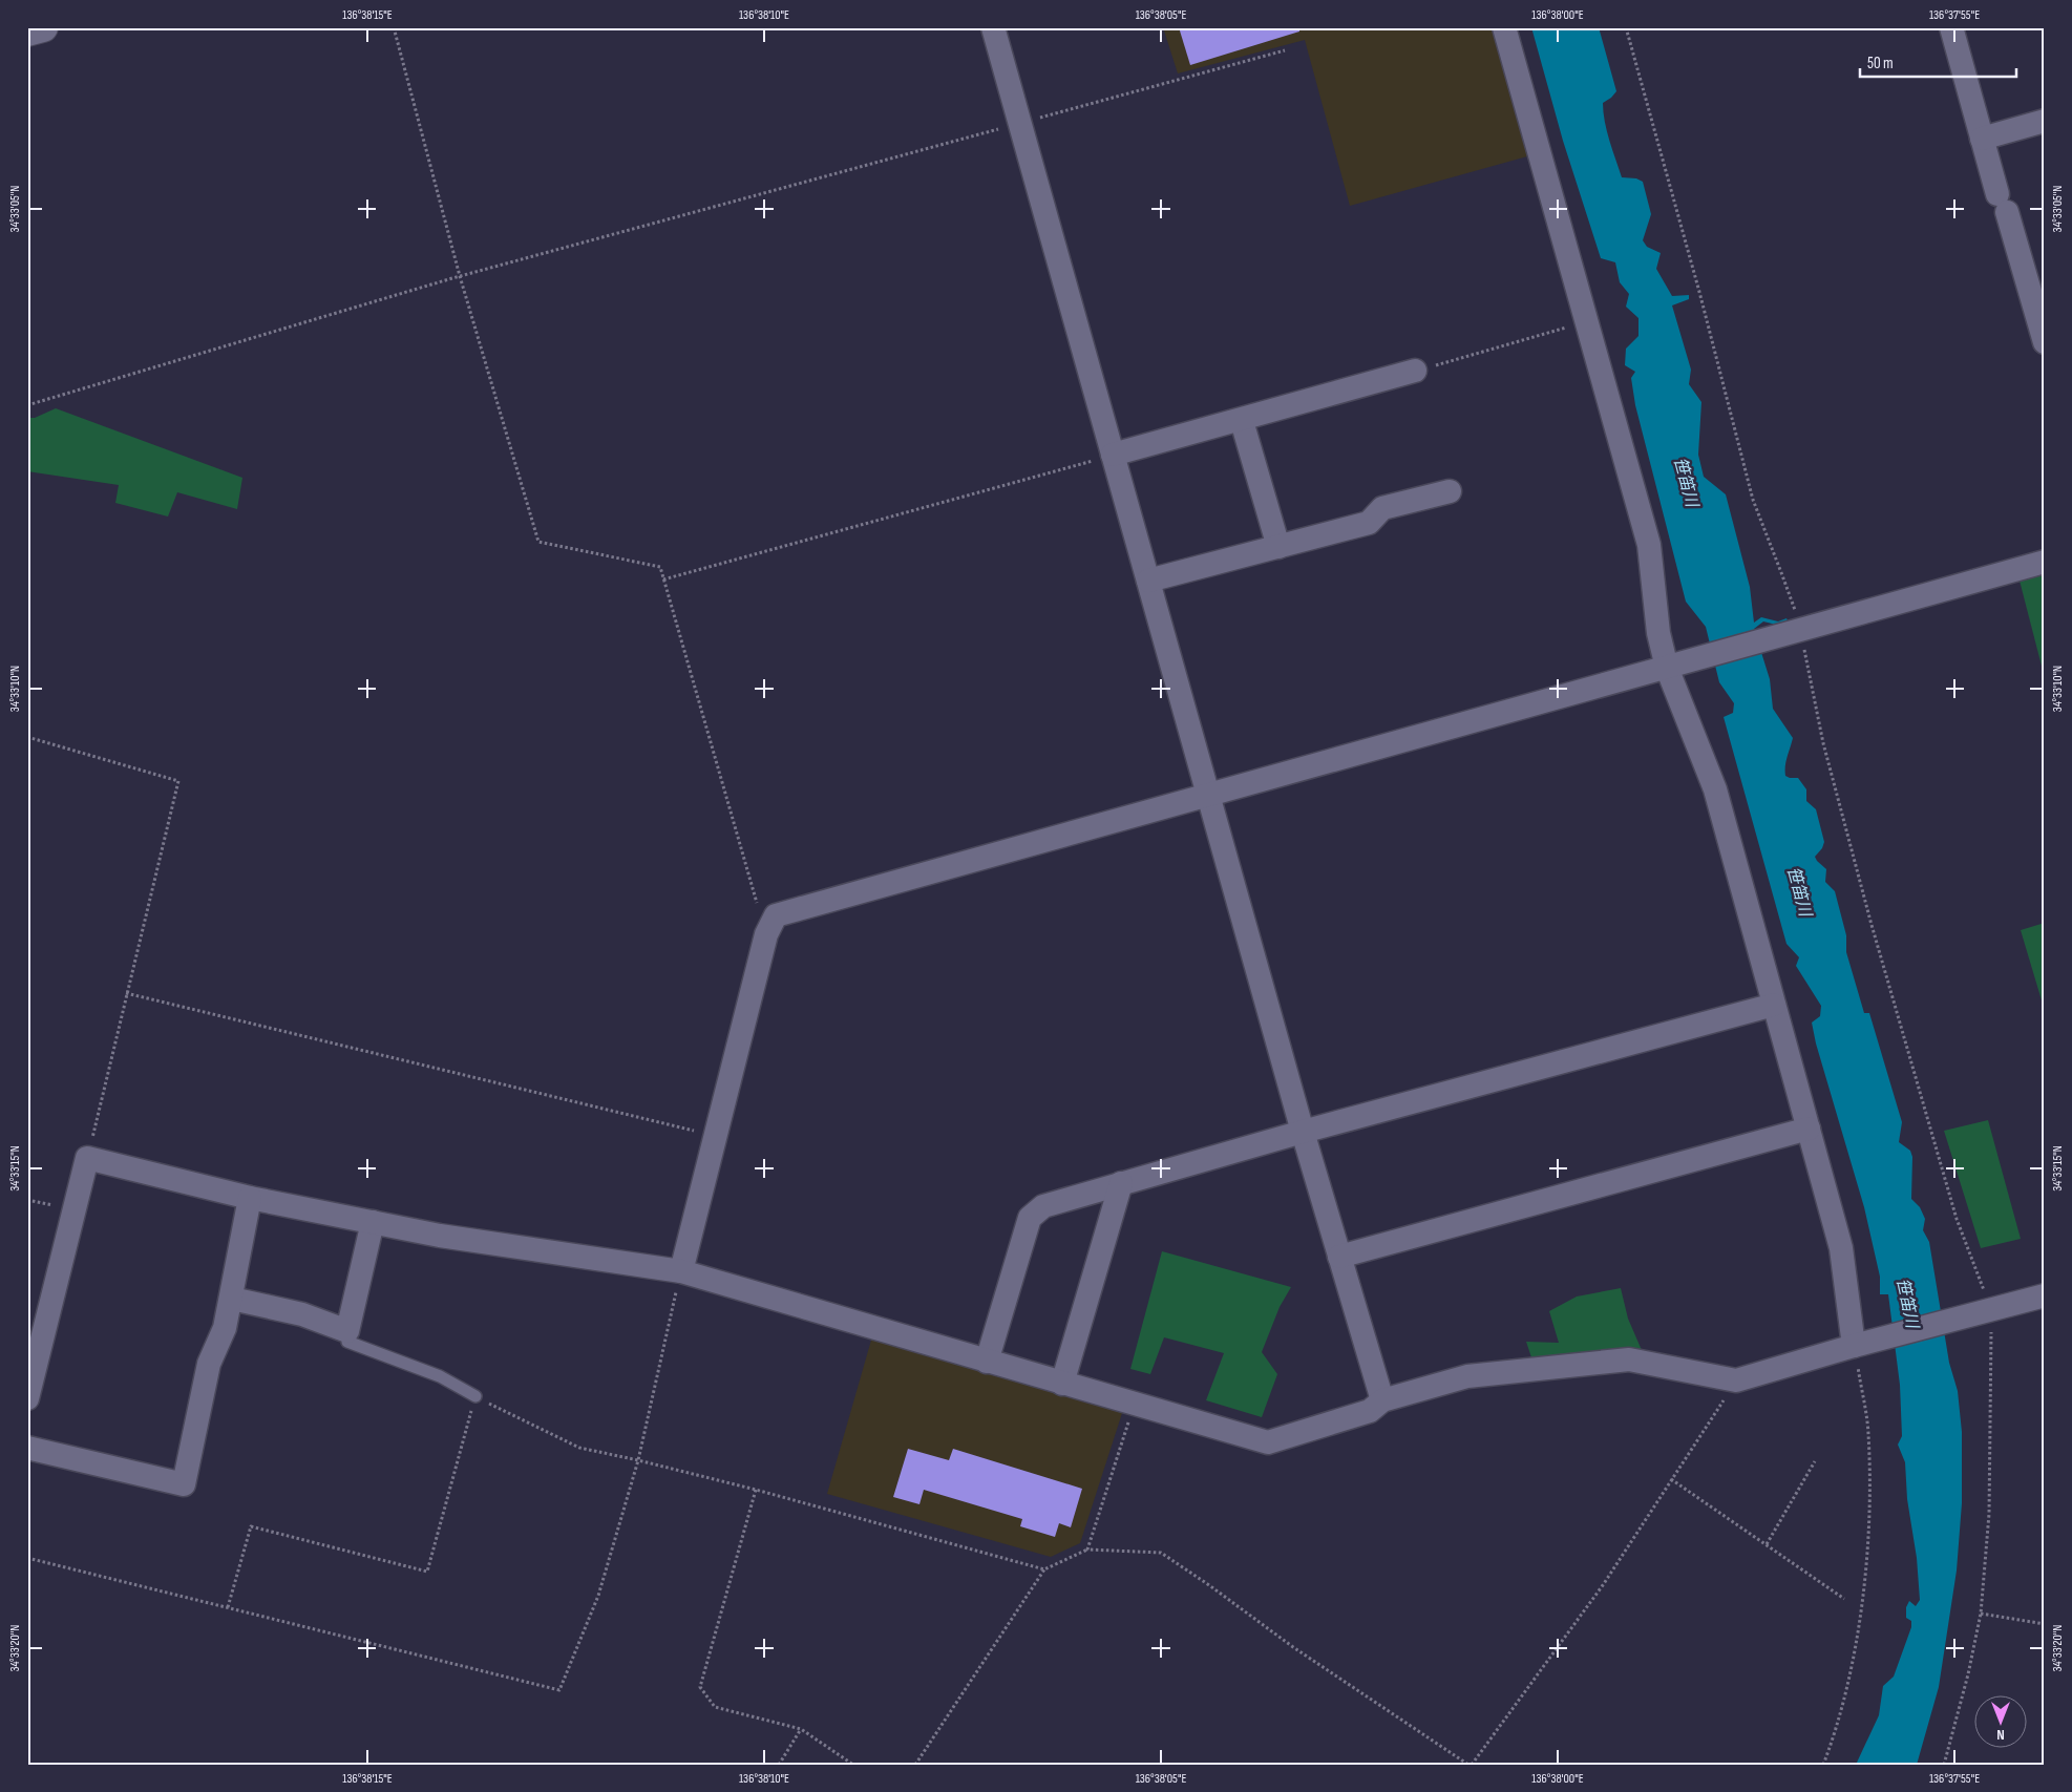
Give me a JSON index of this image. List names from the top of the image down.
{
  "water": ["笹笛川"],
  "scale_bar": "50 m",
  "north": "bottom",
  "coordinates": [
    "136°38'15\"E",
    "136°38'10\"E",
    "136°38'05\"E",
    "136°38'00\"E",
    "136°37'55\"E",
    "34°33'05\"N",
    "34°33'10\"N",
    "34°33'15\"N",
    "34°33'20\"N"
  ]
}
